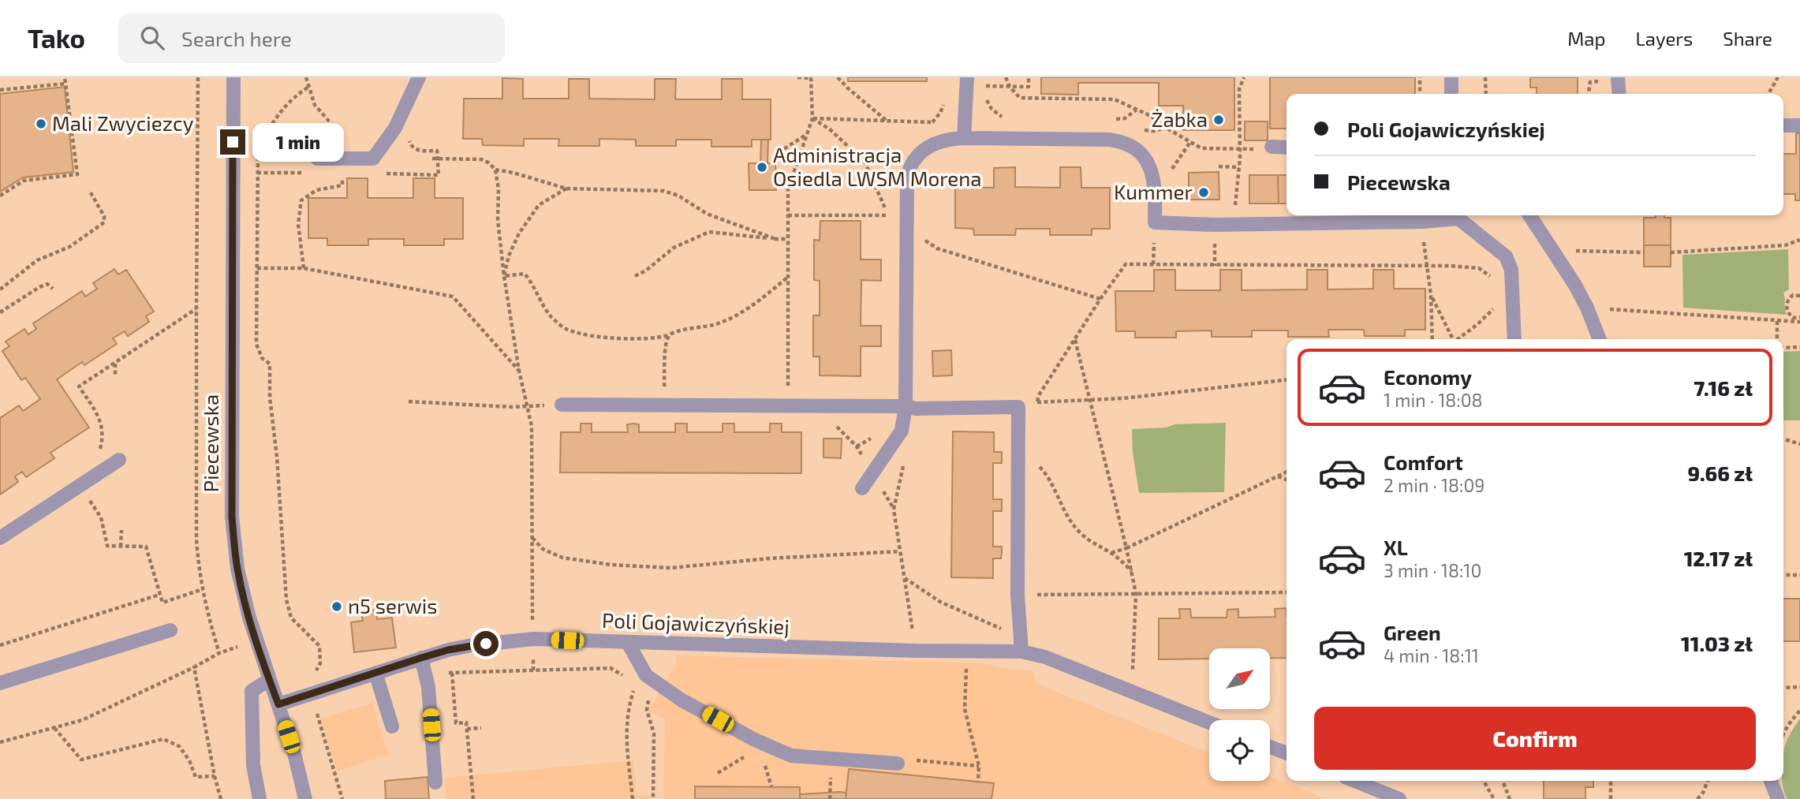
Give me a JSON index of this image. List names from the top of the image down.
{
  "streets": {
    "street": ["Piecewska", "Poli Gojawiczyńskiej"]
  },
  "crossings": [
    ["Piecewska", "Poli Gojawiczyńskiej"]
  ],
  "places": [
    "Żabka",
    "Mali Zwyciezcy",
    "Administracja Osiedla LWSM Morena",
    "Kummer",
    "n5 serwis"
  ],
  "north": "top right",
  "page": {
    "header": "Tako",
    "search": "Search here",
    "nav": ["Map", "Layers", "Share"],
    "banner": ["Poli Gojawiczyńskiej", "Piecewska"],
    "bubble": "1 min",
    "list": [
      {
        "name": "Economy",
        "note": "1 min · 18:08",
        "value": "7.16 zł"
      },
      {
        "name": "Comfort",
        "note": "2 min · 18:09",
        "value": "9.66 zł"
      },
      {
        "name": "XL",
        "note": "3 min · 18:10",
        "value": "12.17 zł"
      },
      {
        "name": "Green",
        "note": "4 min · 18:11",
        "value": "11.03 zł"
      }
    ],
    "buttons": "Confirm"
  }
}
